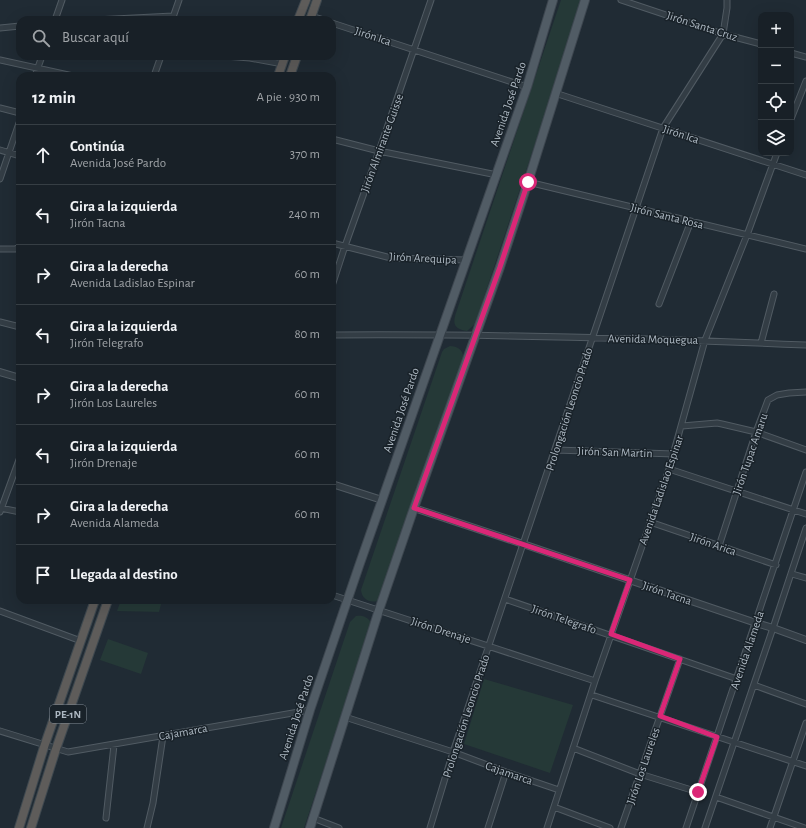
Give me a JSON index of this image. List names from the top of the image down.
{
  "streets": {
    "highway": ["PE-1N"],
    "main road": ["Avenida José Pardo"],
    "street": [
      "Jirón Santa Cruz",
      "Jirón Ica",
      "Jirón Almirante Guisse",
      "Jirón Santa Rosa",
      "Jirón Arequipa",
      "Avenida Moquegua",
      "Prolongación Leoncio Prado",
      "Jirón San Martin",
      "Jirón Tupac Amaru",
      "Avenida Ladislao Espinar",
      "Jirón Arica",
      "Jirón Tacna",
      "Jirón Telegrafo",
      "Jirón Drenaje",
      "Avenida Alameda",
      "Cajamarca",
      "Jirón Los Laureles"
    ]
  },
  "crossings": [
    ["Jirón Santa Cruz", "Prolongación Leoncio Prado"],
    ["Jirón Ica", "Avenida José Pardo"],
    ["Jirón Ica", "Jirón Almirante Guisse"],
    ["Jirón Ica", "Prolongación Leoncio Prado"],
    ["Jirón Ica", "Avenida Ladislao Espinar"],
    ["Avenida José Pardo", "Jirón Arequipa"],
    ["Avenida José Pardo", "Avenida Moquegua"],
    ["Avenida José Pardo", "Jirón Drenaje"],
    ["Avenida José Pardo", "Cajamarca"],
    ["Jirón Almirante Guisse", "Jirón Arequipa"],
    ["Jirón Santa Rosa", "Prolongación Leoncio Prado"],
    ["Jirón Santa Rosa", "Avenida Ladislao Espinar"],
    ["Avenida Moquegua", "Prolongación Leoncio Prado"],
    ["Avenida Moquegua", "Avenida Ladislao Espinar"],
    ["Prolongación Leoncio Prado", "Jirón San Martin"],
    ["Prolongación Leoncio Prado", "Jirón Tacna"],
    ["Prolongación Leoncio Prado", "Jirón Telegrafo"],
    ["Prolongación Leoncio Prado", "Jirón Drenaje"],
    ["Prolongación Leoncio Prado", "Cajamarca"],
    ["Jirón San Martin", "Avenida Ladislao Espinar"],
    ["Jirón Tupac Amaru", "Jirón Arica"],
    ["Avenida Ladislao Espinar", "Jirón Arica"],
    ["Avenida Ladislao Espinar", "Jirón Tacna"],
    ["Avenida Ladislao Espinar", "Jirón Telegrafo"],
    ["Avenida Ladislao Espinar", "Jirón Drenaje"],
    ["Avenida Ladislao Espinar", "Cajamarca"],
    ["Jirón Arica", "Avenida Alameda"],
    ["Jirón Tacna", "Avenida Alameda"],
    ["Jirón Telegrafo", "Avenida Alameda"],
    ["Jirón Telegrafo", "Jirón Los Laureles"],
    ["PE-1N", "Cajamarca"]
  ],
  "page": {
    "map_buttons": ["+", "−"],
    "search": "Buscar aquí",
    "heading": ["12 min", "A pie · 930 m"],
    "list": [
      ["Continúa", "Avenida José Pardo", "370 m"],
      ["Gira a la izquierda", "Jirón Tacna", "240 m"],
      ["Gira a la derecha", "Avenida Ladislao Espinar", "60 m"],
      ["Gira a la izquierda", "Jirón Telegrafo", "80 m"],
      ["Gira a la derecha", "Jirón Los Laureles", "60 m"],
      ["Gira a la izquierda", "Jirón Drenaje", "60 m"],
      ["Gira a la derecha", "Avenida Alameda", "60 m"],
      "Llegada al destino"
    ]
  }
}
